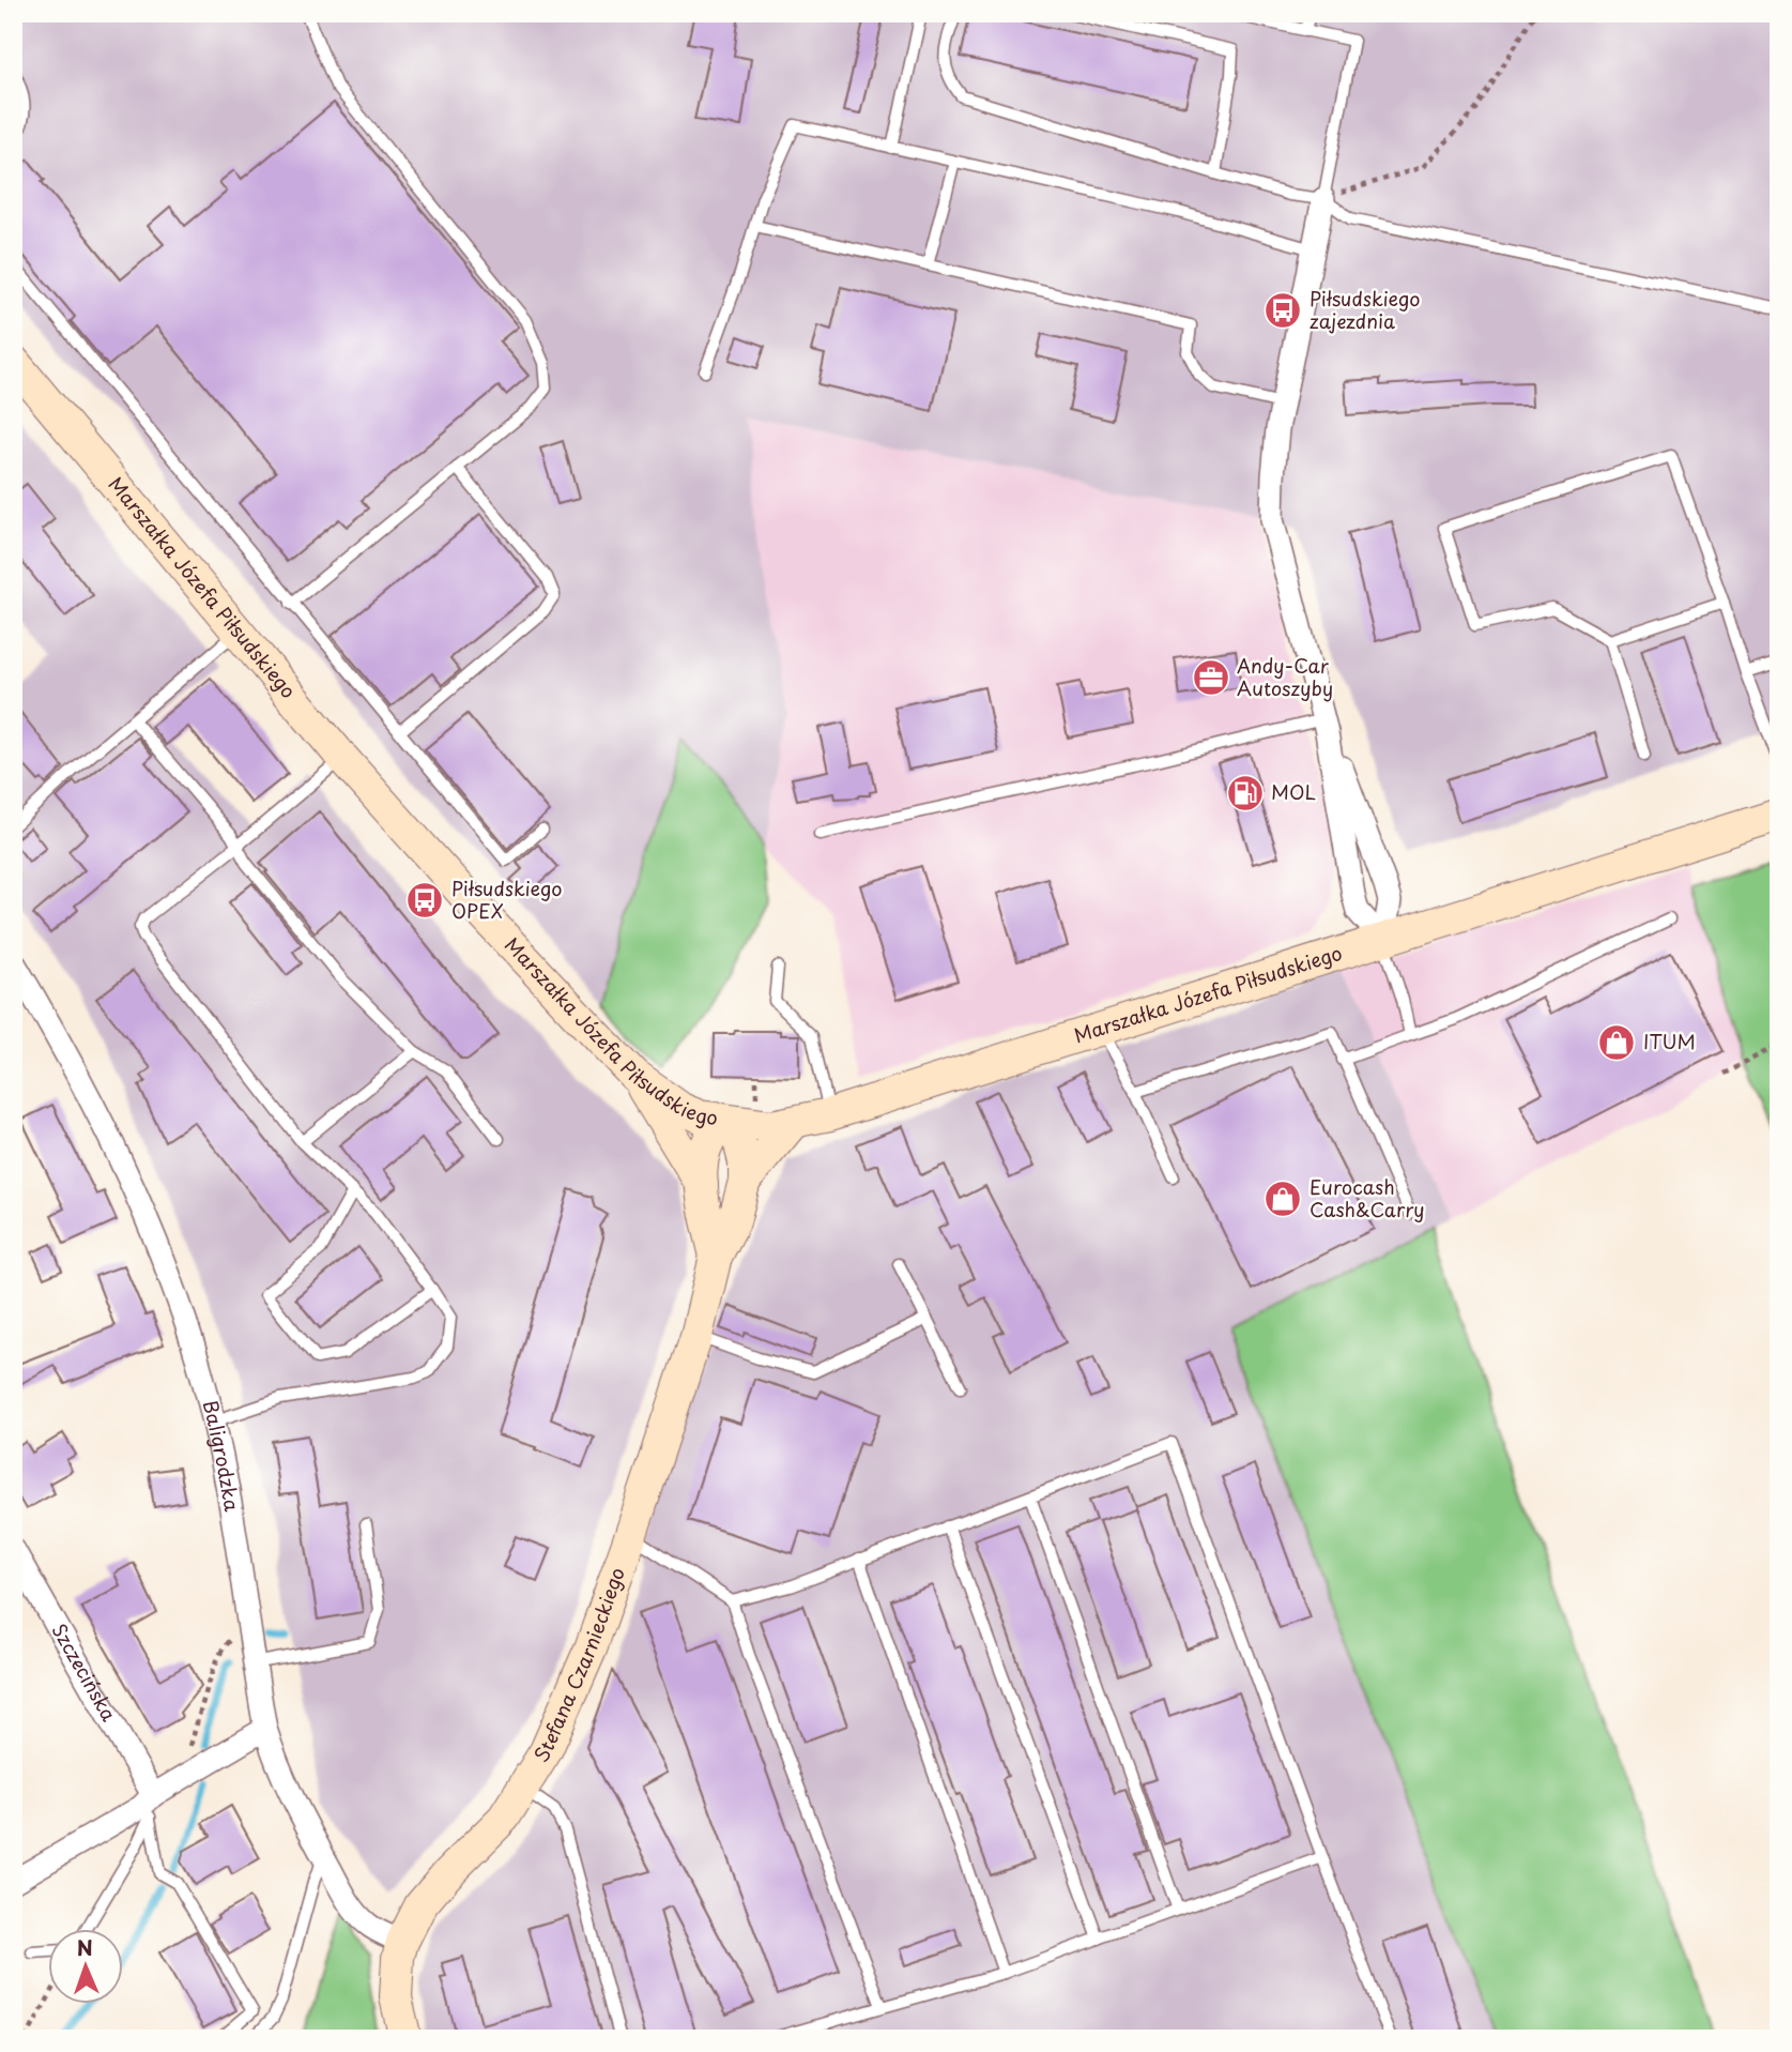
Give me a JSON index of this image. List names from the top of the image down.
{
  "streets": {
    "main road": ["Marszałka Józefa Piłsudskiego", "Stefana Czarnieckiego"],
    "street": ["Baligrodzka", "Szczecińska"]
  },
  "crossings": [
    ["Marszałka Józefa Piłsudskiego", "Stefana Czarnieckiego"],
    ["Baligrodzka", "Stefana Czarnieckiego"]
  ],
  "places": {
    "bus stop": ["Piłsudskiego zajezdnia", "Piłsudskiego OPEX"],
    "office": ["Andy-Car Autoszyby"],
    "fuel station": ["MOL"],
    "shop": ["ITUM", "Eurocash Cash&Carry"]
  },
  "north": "top"
}
